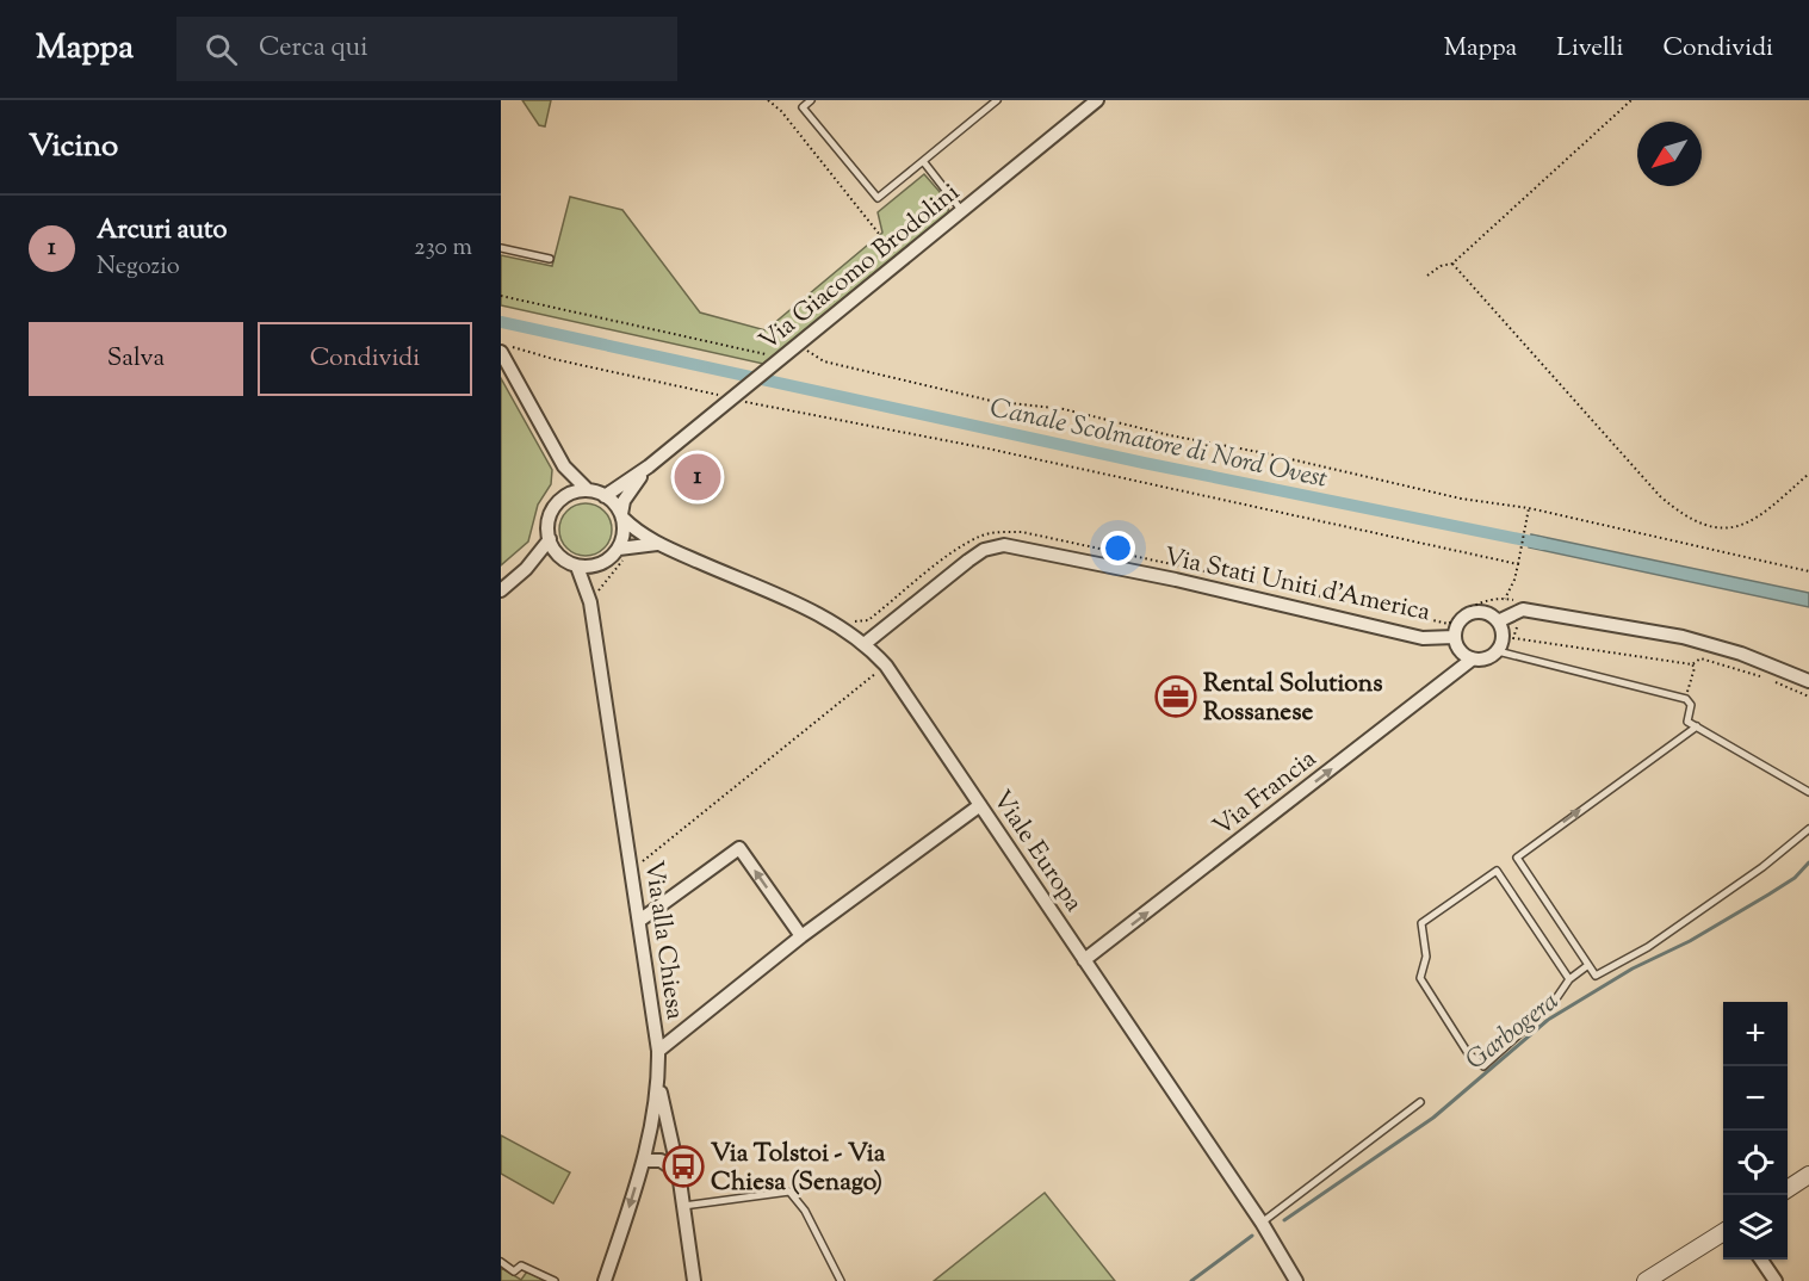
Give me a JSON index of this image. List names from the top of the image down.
{
  "streets": {
    "street": [
      "Via Giacomo Brodolini",
      "Via Stati Uniti d'America",
      "Via Francia",
      "Viale Europa",
      "Via alla Chiesa"
    ]
  },
  "crossings": [
    ["Via Giacomo Brodolini", "Viale Europa"],
    ["Via Giacomo Brodolini", "Via alla Chiesa"],
    ["Via Stati Uniti d'America", "Via Francia"],
    ["Via Stati Uniti d'America", "Viale Europa"],
    ["Via Francia", "Viale Europa"],
    ["Viale Europa", "Via alla Chiesa"]
  ],
  "one_way": ["Via Francia"],
  "water": ["Canale Scolmatore di Nord Ovest", "Garbogera"],
  "places": {
    "office": ["Rental Solutions Rossanese"],
    "bus stop": ["Via Tolstoi - Via Chiesa (Senago)"]
  },
  "north": "bottom left",
  "page": {
    "header": "Mappa",
    "search": "Cerca qui",
    "nav": ["Mappa", "Livelli", "Condividi"],
    "heading": "Vicino",
    "list": [
      {
        "mark": "1",
        "name": "Arcuri auto",
        "note": "Negozio",
        "value": "230 m"
      }
    ],
    "buttons": ["Salva", "Condividi"],
    "pins": "1",
    "map_buttons": ["+", "−"]
  }
}
